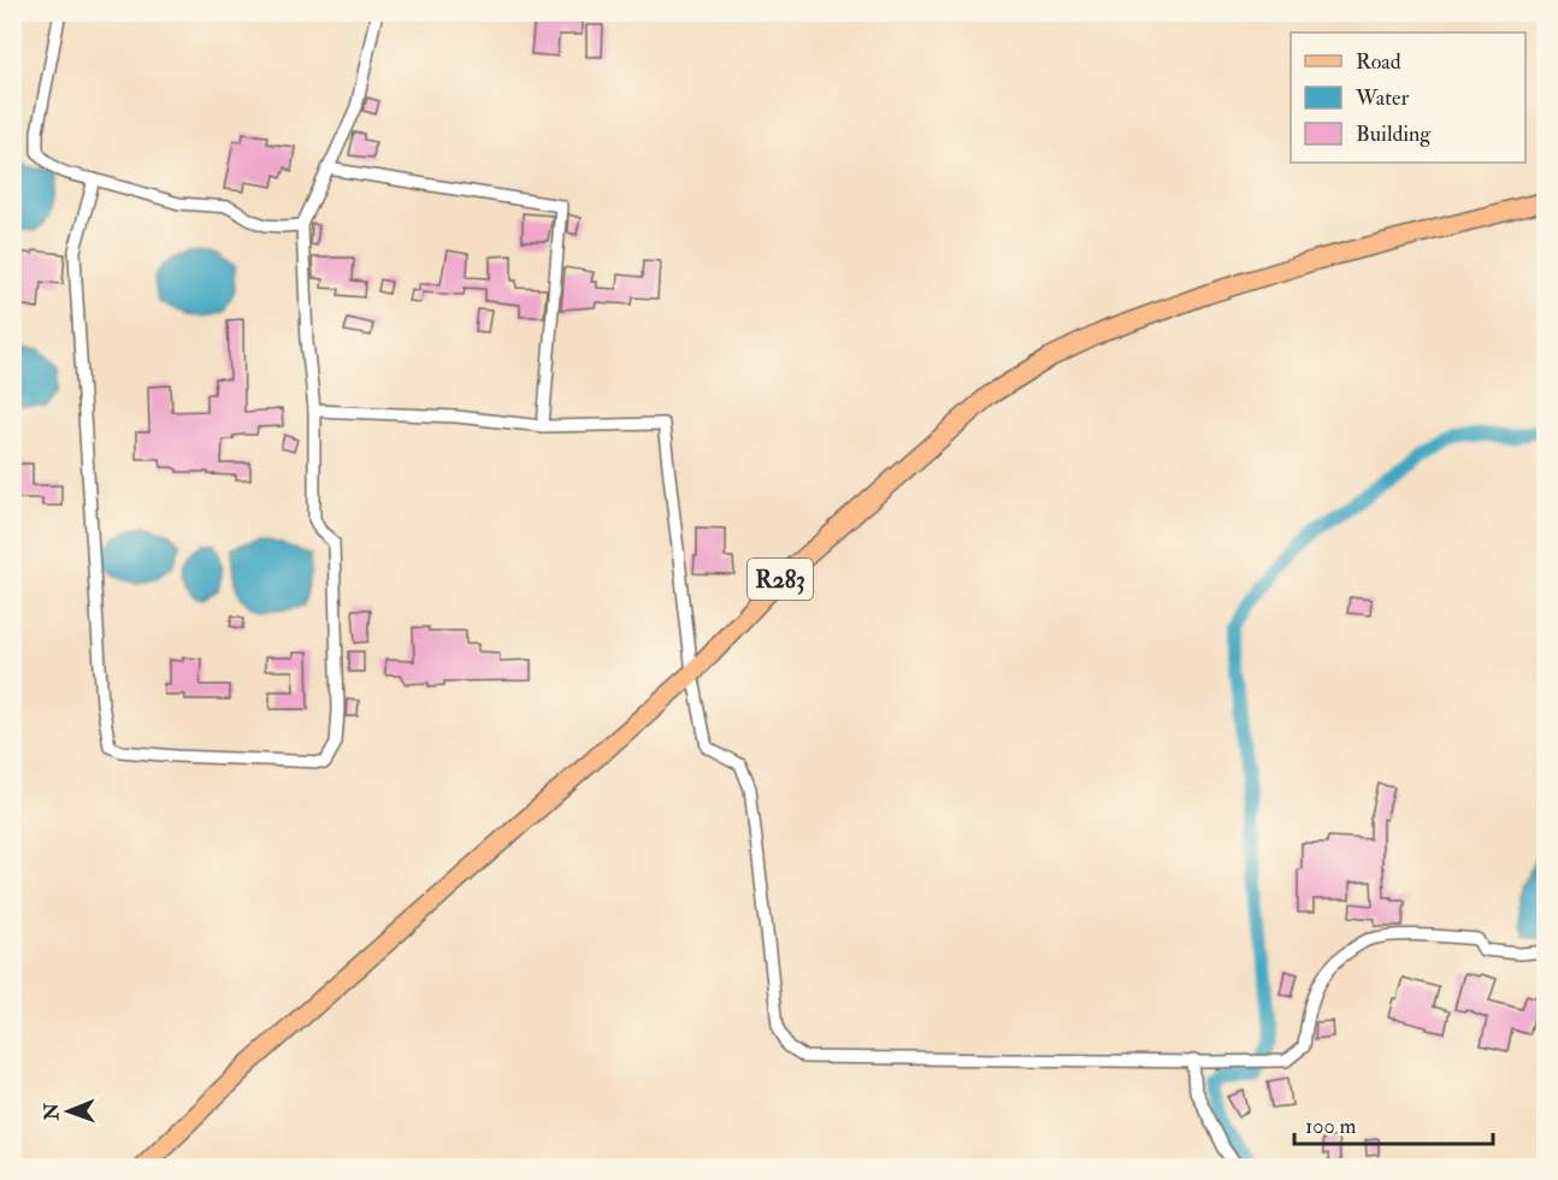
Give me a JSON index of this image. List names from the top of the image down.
{
  "streets": {
    "main road": ["R283"]
  },
  "legend": ["Road", "Water", "Building"],
  "scale_bar": "100 m",
  "north": "left"
}
